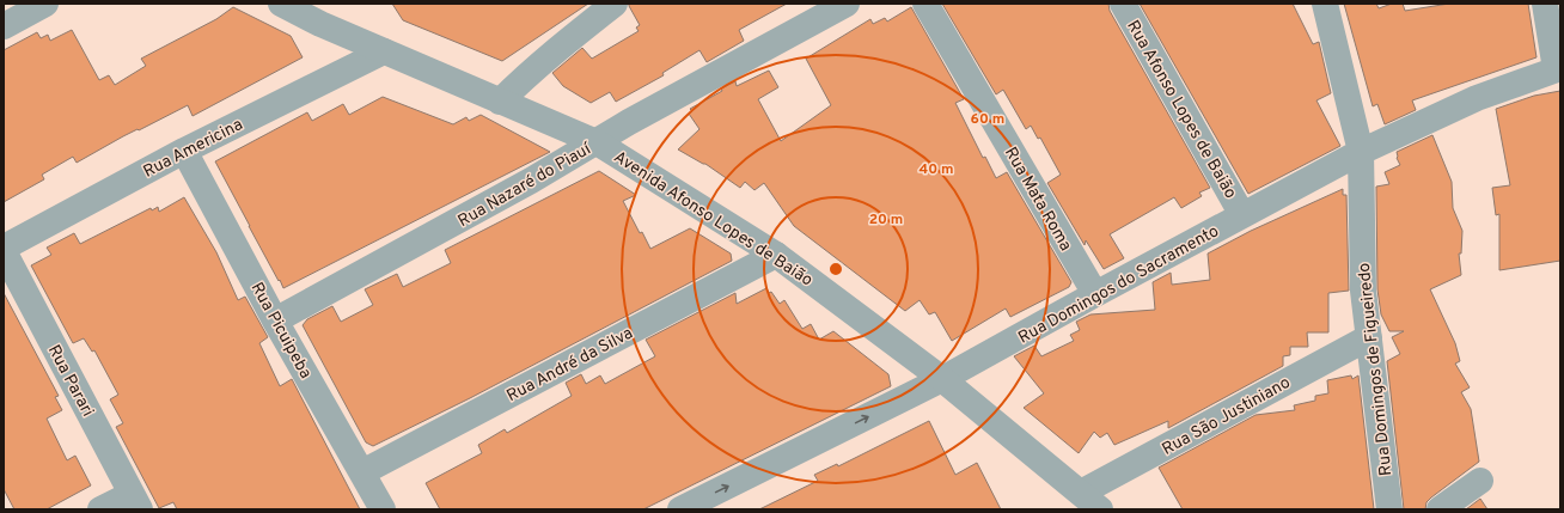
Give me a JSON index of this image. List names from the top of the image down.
{
  "streets": {
    "street": [
      "Rua Afonso Lopes de Baião",
      "Rua Americina",
      "Rua Nazaré do Piauí",
      "Rua Mata Roma",
      "Avenida Afonso Lopes de Baião",
      "Rua Domingos do Sacramento",
      "Rua Picuipeba",
      "Rua André da Silva",
      "Rua Domingos de Figueiredo",
      "Rua Parari",
      "Rua São Justiniano"
    ]
  },
  "crossings": [
    ["Rua Afonso Lopes de Baião", "Rua Domingos do Sacramento"],
    ["Rua Americina", "Avenida Afonso Lopes de Baião"],
    ["Rua Americina", "Rua Picuipeba"],
    ["Rua Americina", "Rua Parari"],
    ["Rua Nazaré do Piauí", "Avenida Afonso Lopes de Baião"],
    ["Rua Nazaré do Piauí", "Rua Picuipeba"],
    ["Rua Mata Roma", "Rua Domingos do Sacramento"],
    ["Avenida Afonso Lopes de Baião", "Rua Domingos do Sacramento"],
    ["Avenida Afonso Lopes de Baião", "Rua André da Silva"],
    ["Avenida Afonso Lopes de Baião", "Rua São Justiniano"],
    ["Rua Domingos do Sacramento", "Rua Domingos de Figueiredo"],
    ["Rua Picuipeba", "Rua André da Silva"],
    ["Rua Domingos de Figueiredo", "Rua São Justiniano"]
  ],
  "rings": ["60 m", "40 m", "20 m"]
}
